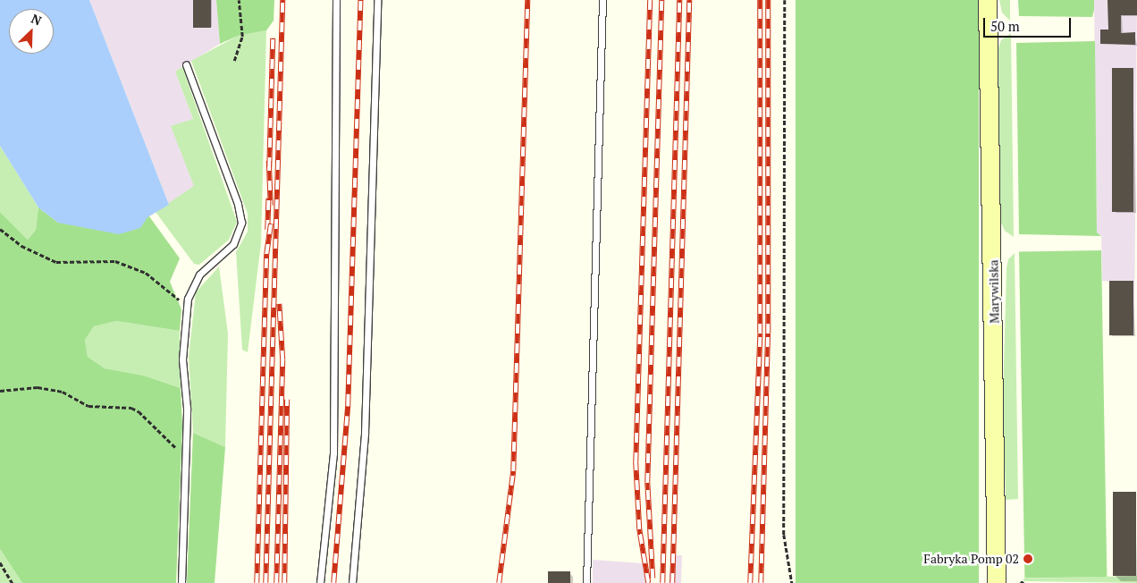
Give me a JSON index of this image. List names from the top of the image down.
{
  "streets": {
    "main road": ["Marywilska"]
  },
  "places": ["Fabryka Pomp 02"],
  "scale_bar": "50 m",
  "north": "top right"
}
